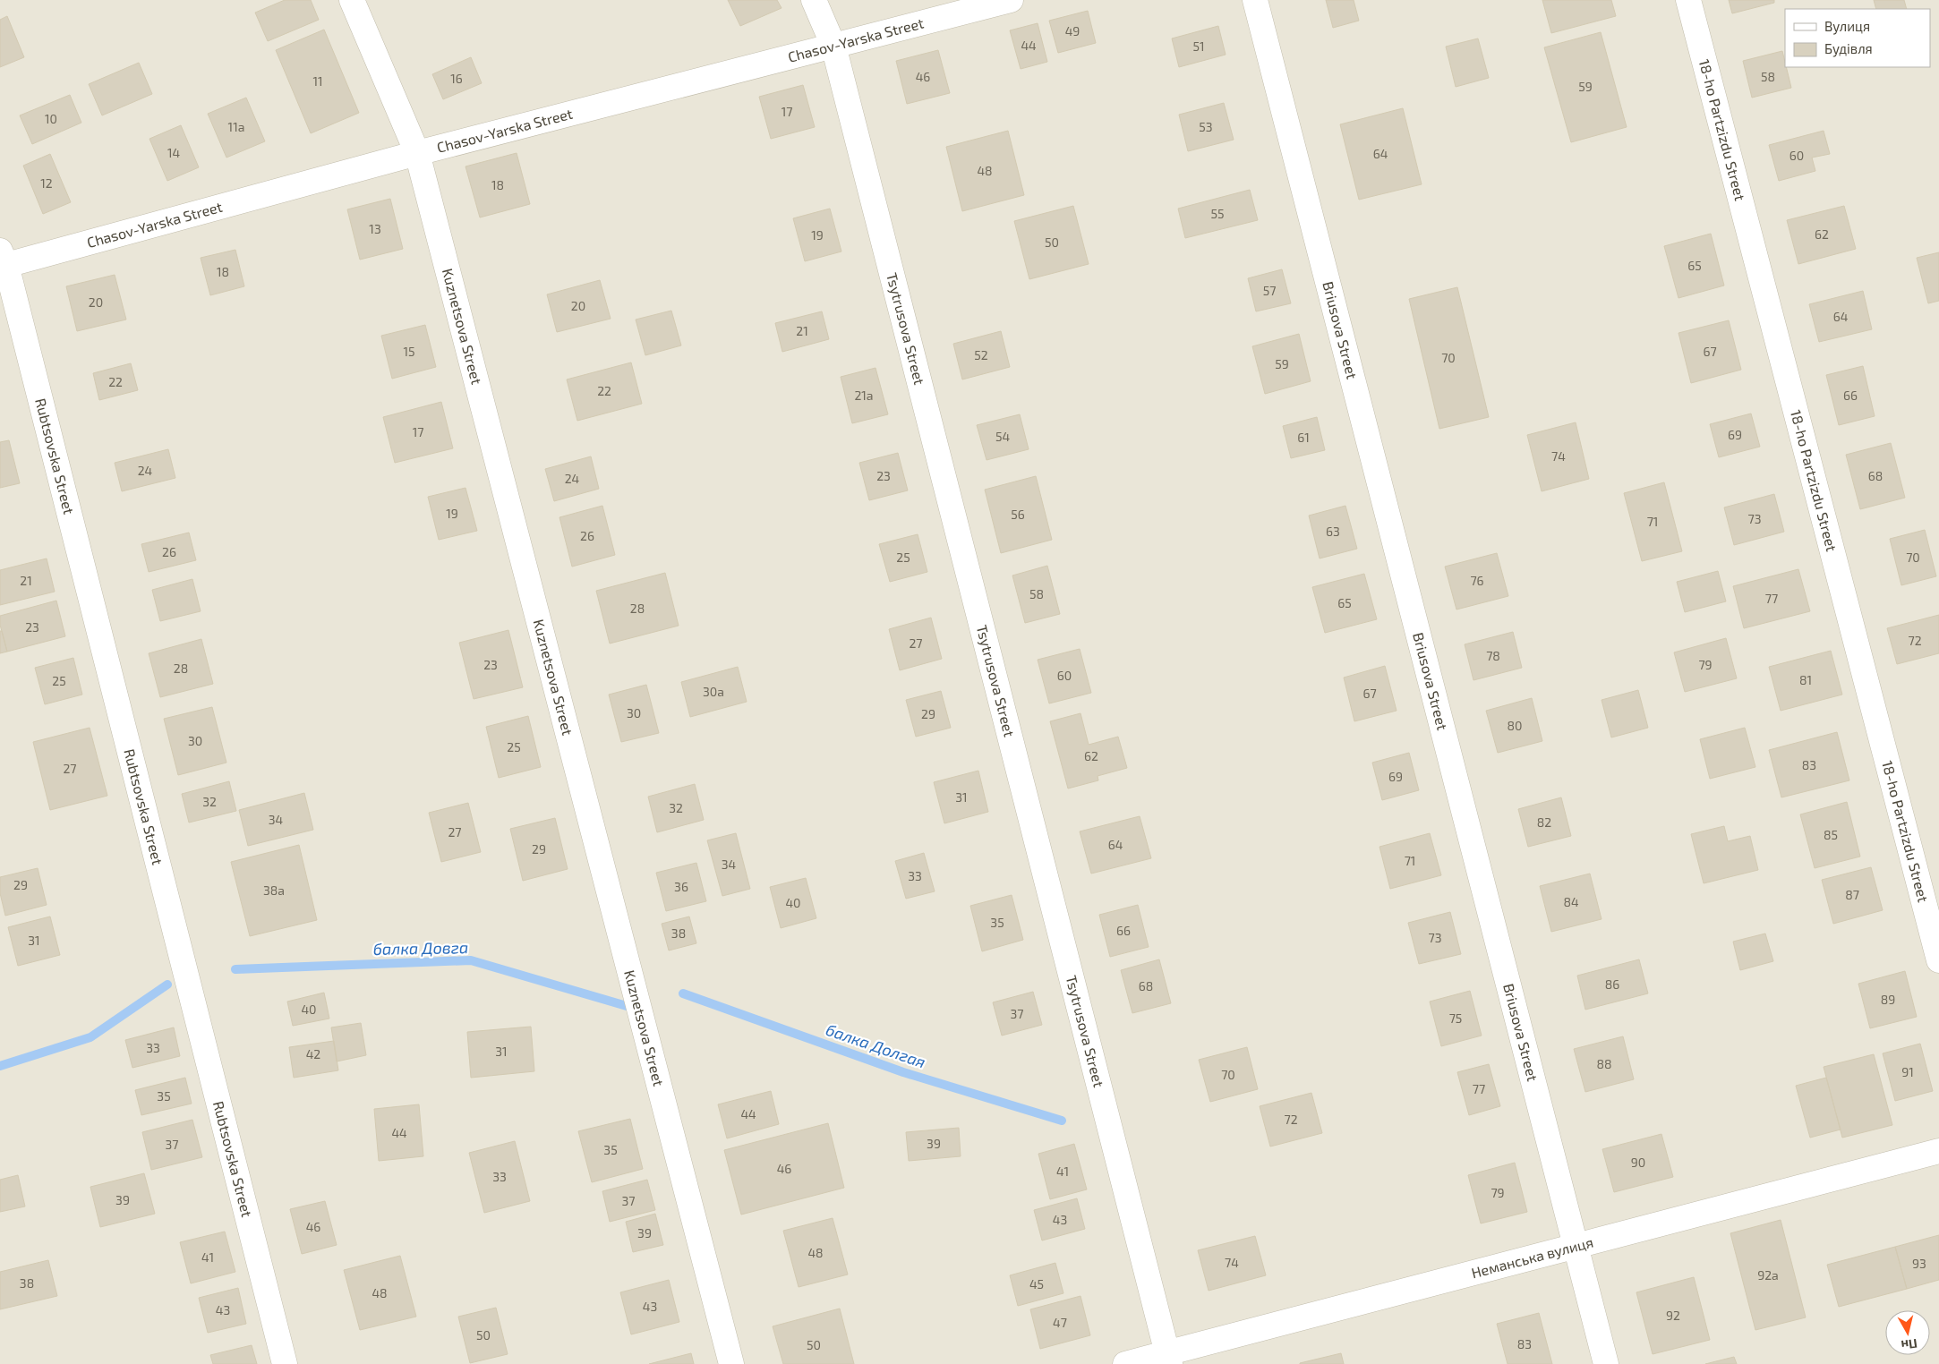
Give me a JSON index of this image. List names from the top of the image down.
{
  "streets": {
    "street": [
      "Chasov-Yarska Street",
      "18-ho Partzizdu Street",
      "Kuznetsova Street",
      "Tsytrusova Street",
      "Briusova Street",
      "Rubtsovska Street",
      "Неманська вулиця"
    ]
  },
  "crossings": [
    ["Chasov-Yarska Street", "Kuznetsova Street"],
    ["Chasov-Yarska Street", "Tsytrusova Street"],
    ["Chasov-Yarska Street", "Rubtsovska Street"],
    ["Tsytrusova Street", "Неманська вулиця"],
    ["Briusova Street", "Неманська вулиця"]
  ],
  "water": ["балка Довга", "балка Долгая"],
  "house_numbers": [
    "49",
    "44",
    "51",
    "46",
    "58",
    "16",
    "11",
    "59",
    "17",
    "10",
    "11а",
    "53",
    "14",
    "64",
    "60",
    "48",
    "12",
    "18",
    "55",
    "13",
    "62",
    "19",
    "50",
    "65",
    "18",
    "57",
    "20",
    "20",
    "64",
    "21",
    "15",
    "67",
    "52",
    "70",
    "59",
    "22",
    "22",
    "21а",
    "66",
    "17",
    "69",
    "54",
    "61",
    "74",
    "24",
    "23",
    "68",
    "24",
    "19",
    "56",
    "73",
    "71",
    "63",
    "26",
    "26",
    "25",
    "70",
    "21",
    "76",
    "58",
    "77",
    "65",
    "28",
    "23",
    "72",
    "27",
    "78",
    "23",
    "79",
    "28",
    "60",
    "81",
    "25",
    "30а",
    "67",
    "30",
    "29",
    "80",
    "30",
    "25",
    "62",
    "83",
    "27",
    "69",
    "31",
    "32",
    "32",
    "34",
    "82",
    "27",
    "85",
    "64",
    "29",
    "71",
    "34",
    "33",
    "29",
    "36",
    "38а",
    "87",
    "84",
    "40",
    "35",
    "66",
    "38",
    "73",
    "31",
    "86",
    "68",
    "89",
    "40",
    "37",
    "75",
    "33",
    "31",
    "42",
    "88",
    "91",
    "70",
    "77",
    "35",
    "44",
    "72",
    "44",
    "39",
    "37",
    "35",
    "90",
    "46",
    "41",
    "33",
    "79",
    "39",
    "37",
    "43",
    "46",
    "39",
    "48",
    "41",
    "74",
    "93",
    "92а",
    "38",
    "45",
    "48",
    "43",
    "43",
    "92",
    "47",
    "50",
    "83",
    "50"
  ],
  "legend": ["Вулиця", "Будівля"],
  "north": "bottom"
}
